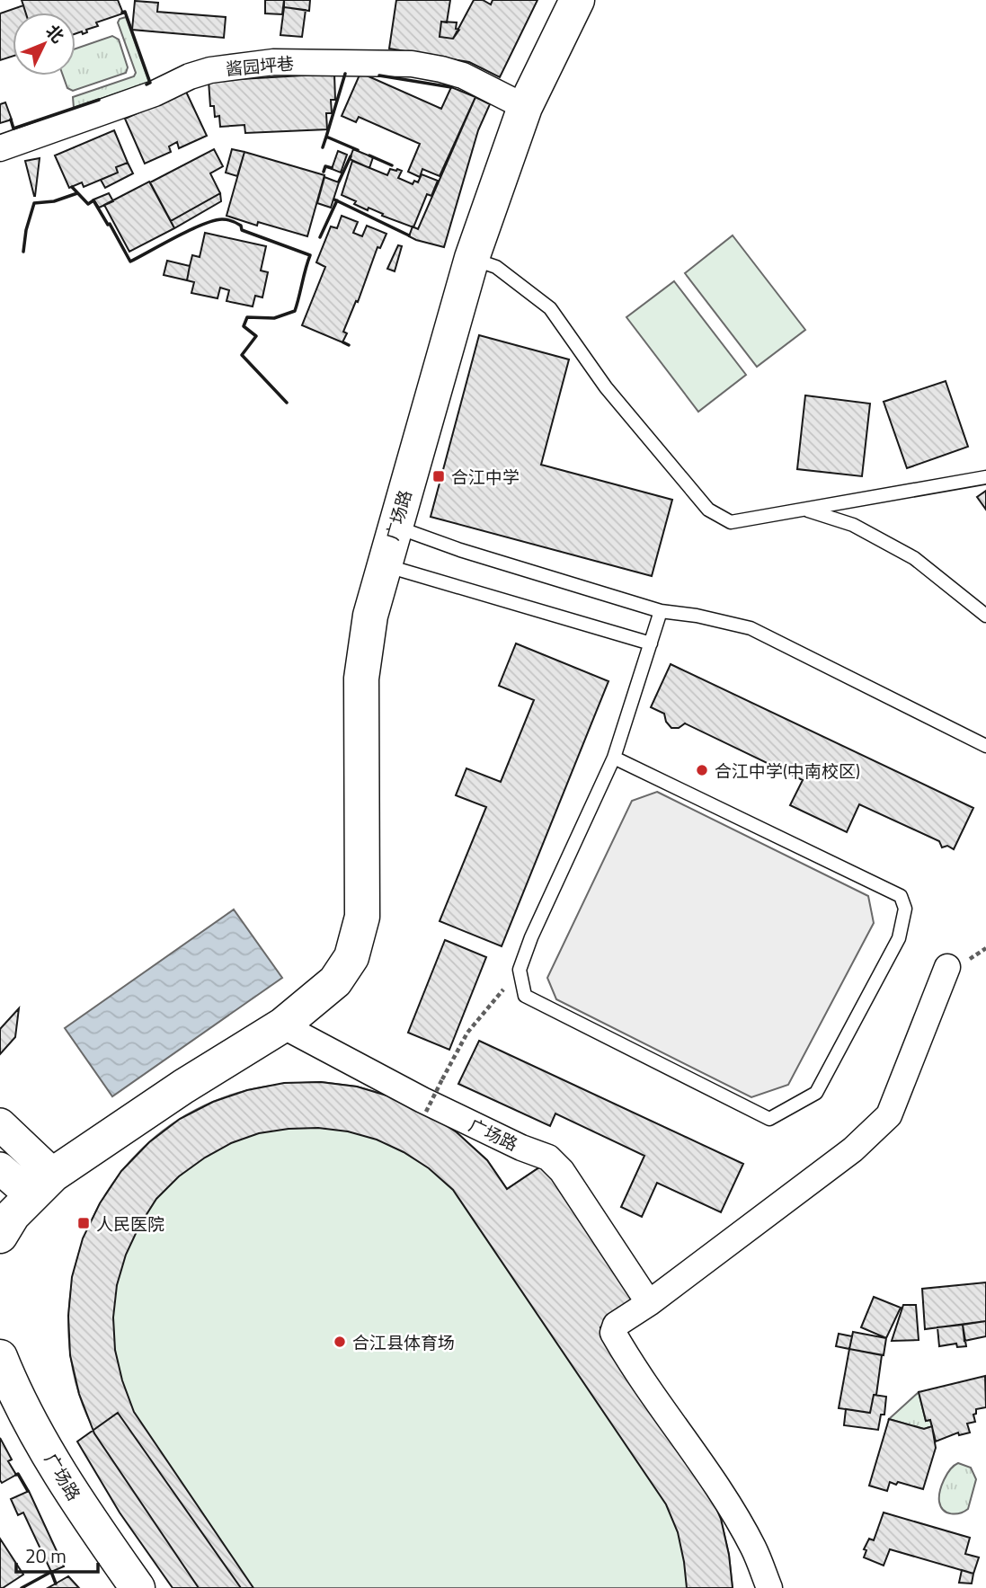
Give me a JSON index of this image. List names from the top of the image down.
{
  "streets": {
    "main road": ["广场路"],
    "street": ["酱园坪巷"]
  },
  "crossings": [
    ["酱园坪巷", "广场路"]
  ],
  "places": {
    "transit": ["合江中学", "人民医院"],
    "other": ["合江中学(中南校区)", "合江县体育场"]
  },
  "scale_bar": "20 m",
  "north": "top right"
}
